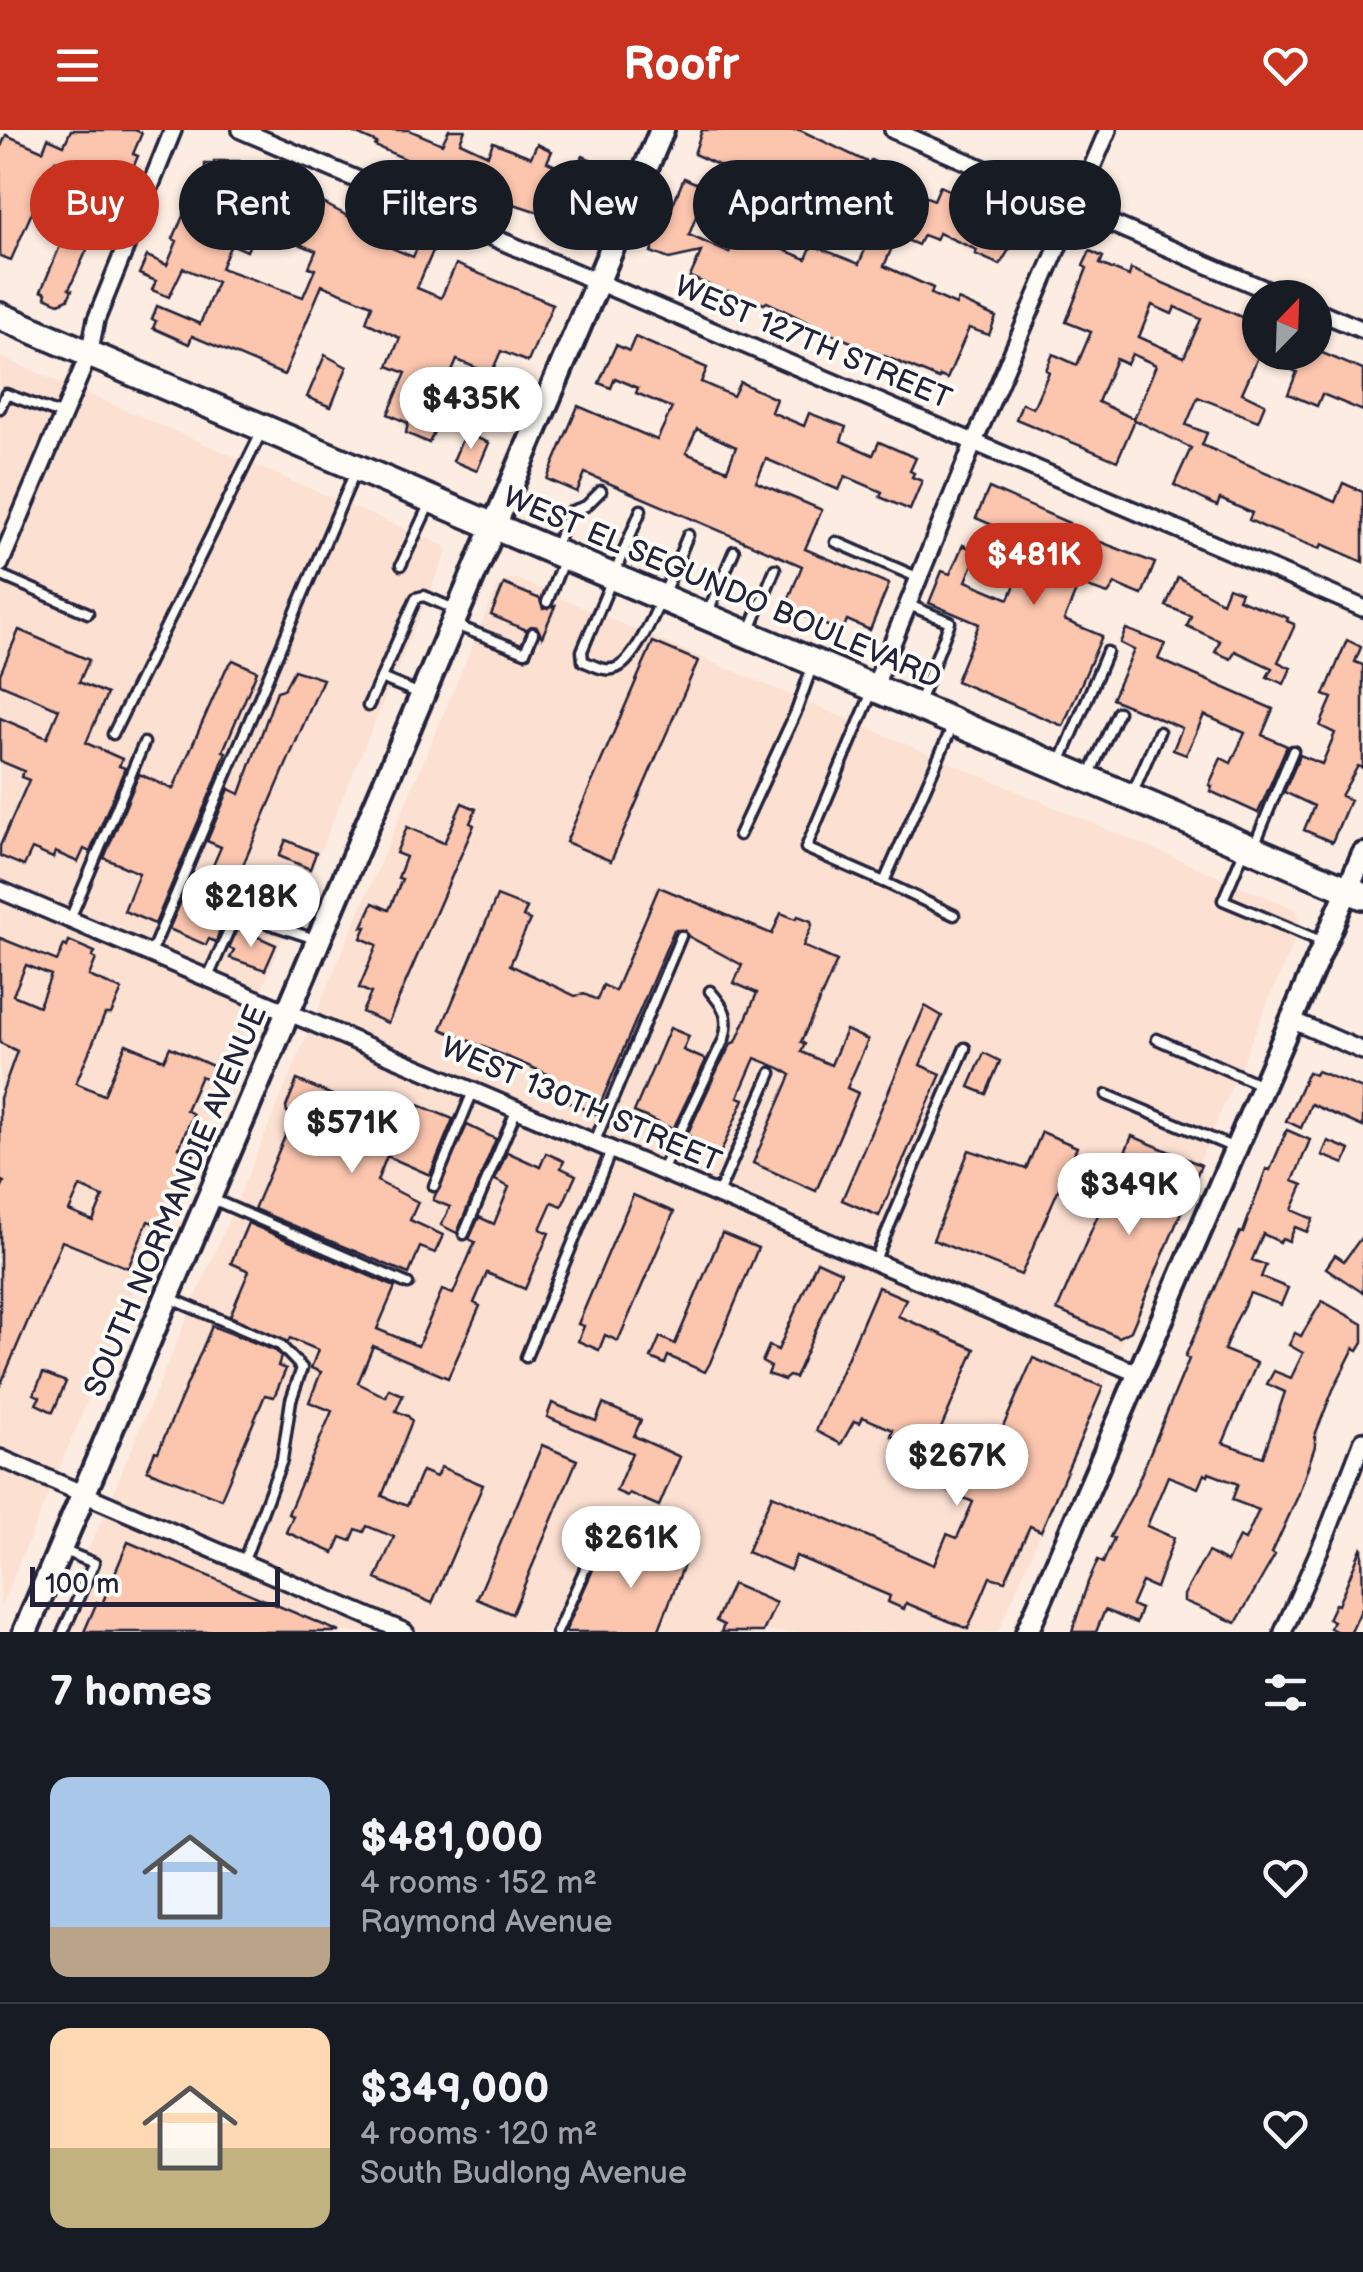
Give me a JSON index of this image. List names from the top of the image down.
{
  "streets": {
    "main road": ["WEST EL SEGUNDO BOULEVARD", "SOUTH NORMANDIE AVENUE"],
    "street": ["WEST 127TH STREET", "WEST 130TH STREET"]
  },
  "crossings": [
    ["WEST 127TH STREET", "SOUTH NORMANDIE AVENUE"],
    ["WEST EL SEGUNDO BOULEVARD", "SOUTH NORMANDIE AVENUE"],
    ["WEST 130TH STREET", "SOUTH NORMANDIE AVENUE"]
  ],
  "scale_bar": "100 m",
  "north": "top right",
  "page": {
    "header": "Roofr",
    "chip": [
      "Buy",
      "Rent",
      "Filters",
      "New",
      "Apartment",
      "House"
    ],
    "price": [
      "$435K",
      "$481K",
      "$218K",
      "$571K",
      "$349K",
      "$267K",
      "$261K"
    ],
    "scale": "100 m",
    "heading": "7 homes",
    "list": [
      {
        "name": "$481,000",
        "note": "4 rooms · 152 m² · Raymond Avenue"
      },
      {
        "name": "$349,000",
        "note": "4 rooms · 120 m² · South Budlong Avenue"
      }
    ]
  }
}
